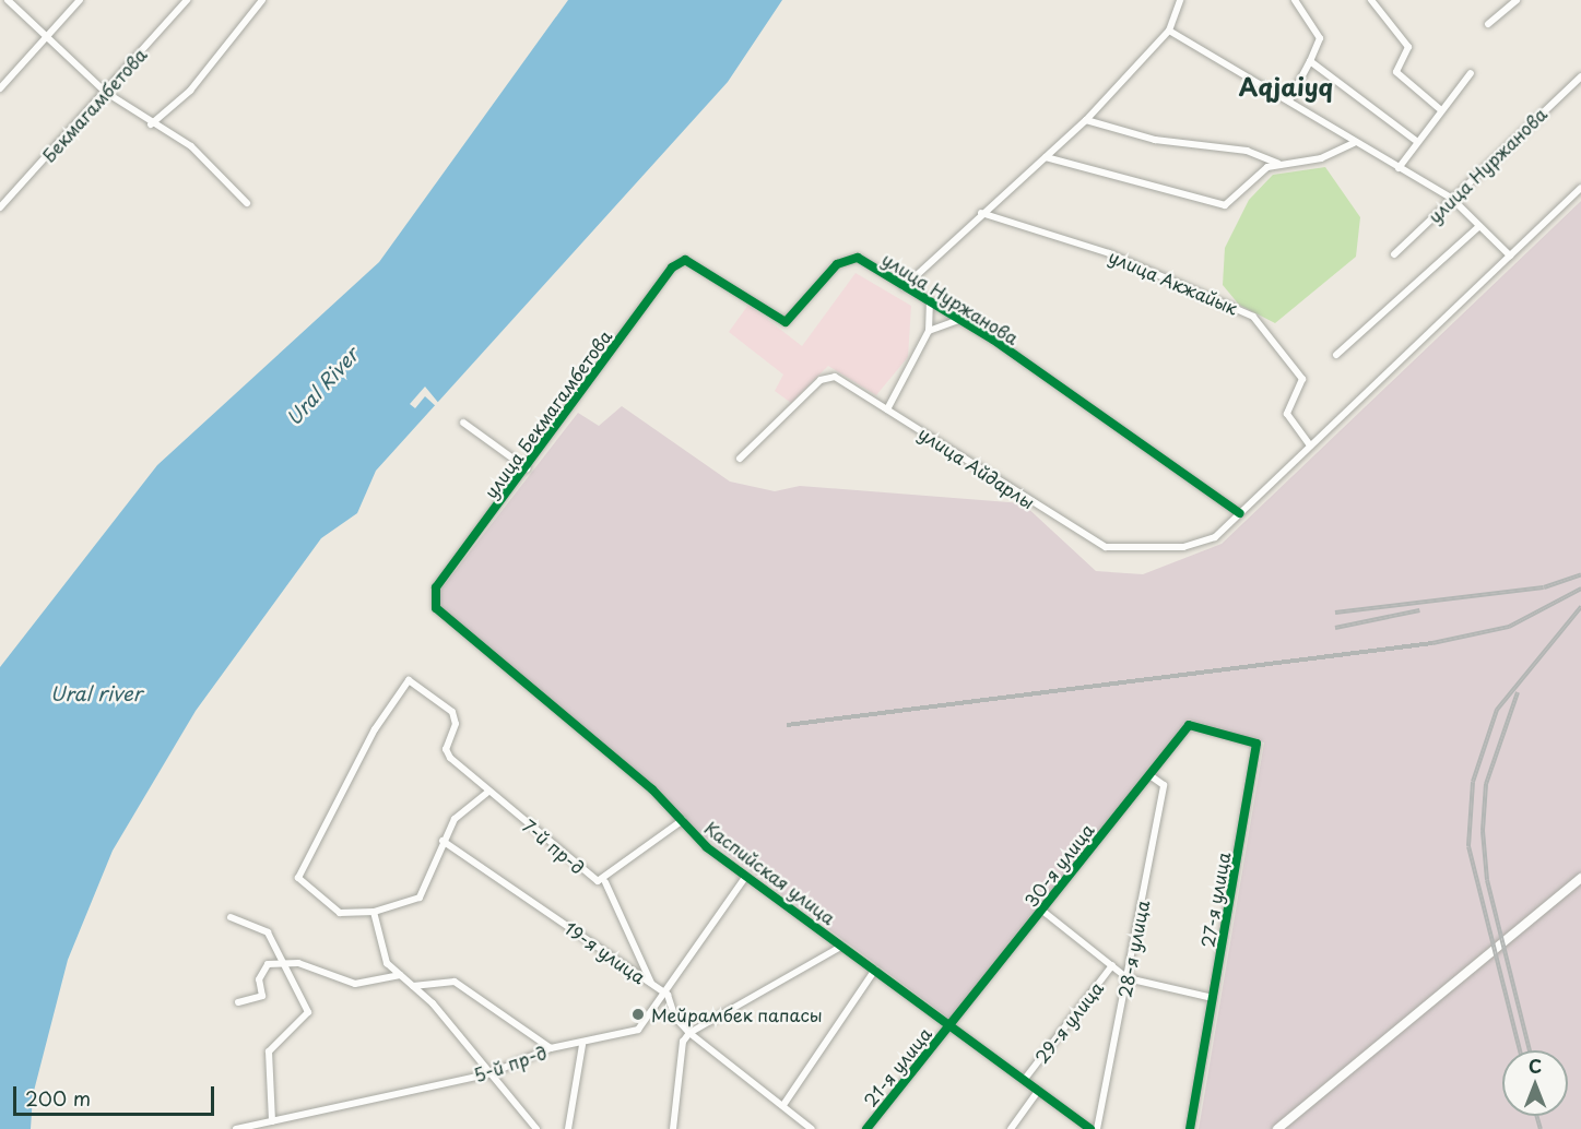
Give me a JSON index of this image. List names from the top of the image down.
{
  "streets": {
    "street": [
      "Бекмагамбетова",
      "улица Нуржанова",
      "улица Акжайык",
      "улица Бекмагамбетова",
      "улица Айдарлы",
      "7-й пр-д",
      "30-я улица",
      "Каспийская улица",
      "27-я улица",
      "28-я улица",
      "19-я улица",
      "29-я улица",
      "5-й пр-д",
      "21-я улица"
    ]
  },
  "crossings": [
    ["улица Нуржанова", "улица Бекмагамбетова"],
    ["улица Нуржанова", "улица Айдарлы"],
    ["улица Акжайык", "улица Айдарлы"],
    ["улица Бекмагамбетова", "Каспийская улица"],
    ["7-й пр-д", "Каспийская улица"],
    ["30-я улица", "Каспийская улица"],
    ["30-я улица", "27-я улица"],
    ["30-я улица", "28-я улица"],
    ["30-я улица", "29-я улица"],
    ["30-я улица", "21-я улица"],
    ["Каспийская улица", "29-я улица"],
    ["Каспийская улица", "5-й пр-д"],
    ["Каспийская улица", "21-я улица"],
    ["27-я улица", "29-я улица"],
    ["28-я улица", "29-я улица"],
    ["19-я улица", "5-й пр-д"]
  ],
  "districts": ["Aqjaiyq"],
  "water": ["Ural River", "Ural river"],
  "places": ["Мейрамбек папасы"],
  "scale_bar": "200 m",
  "north": "top"
}
